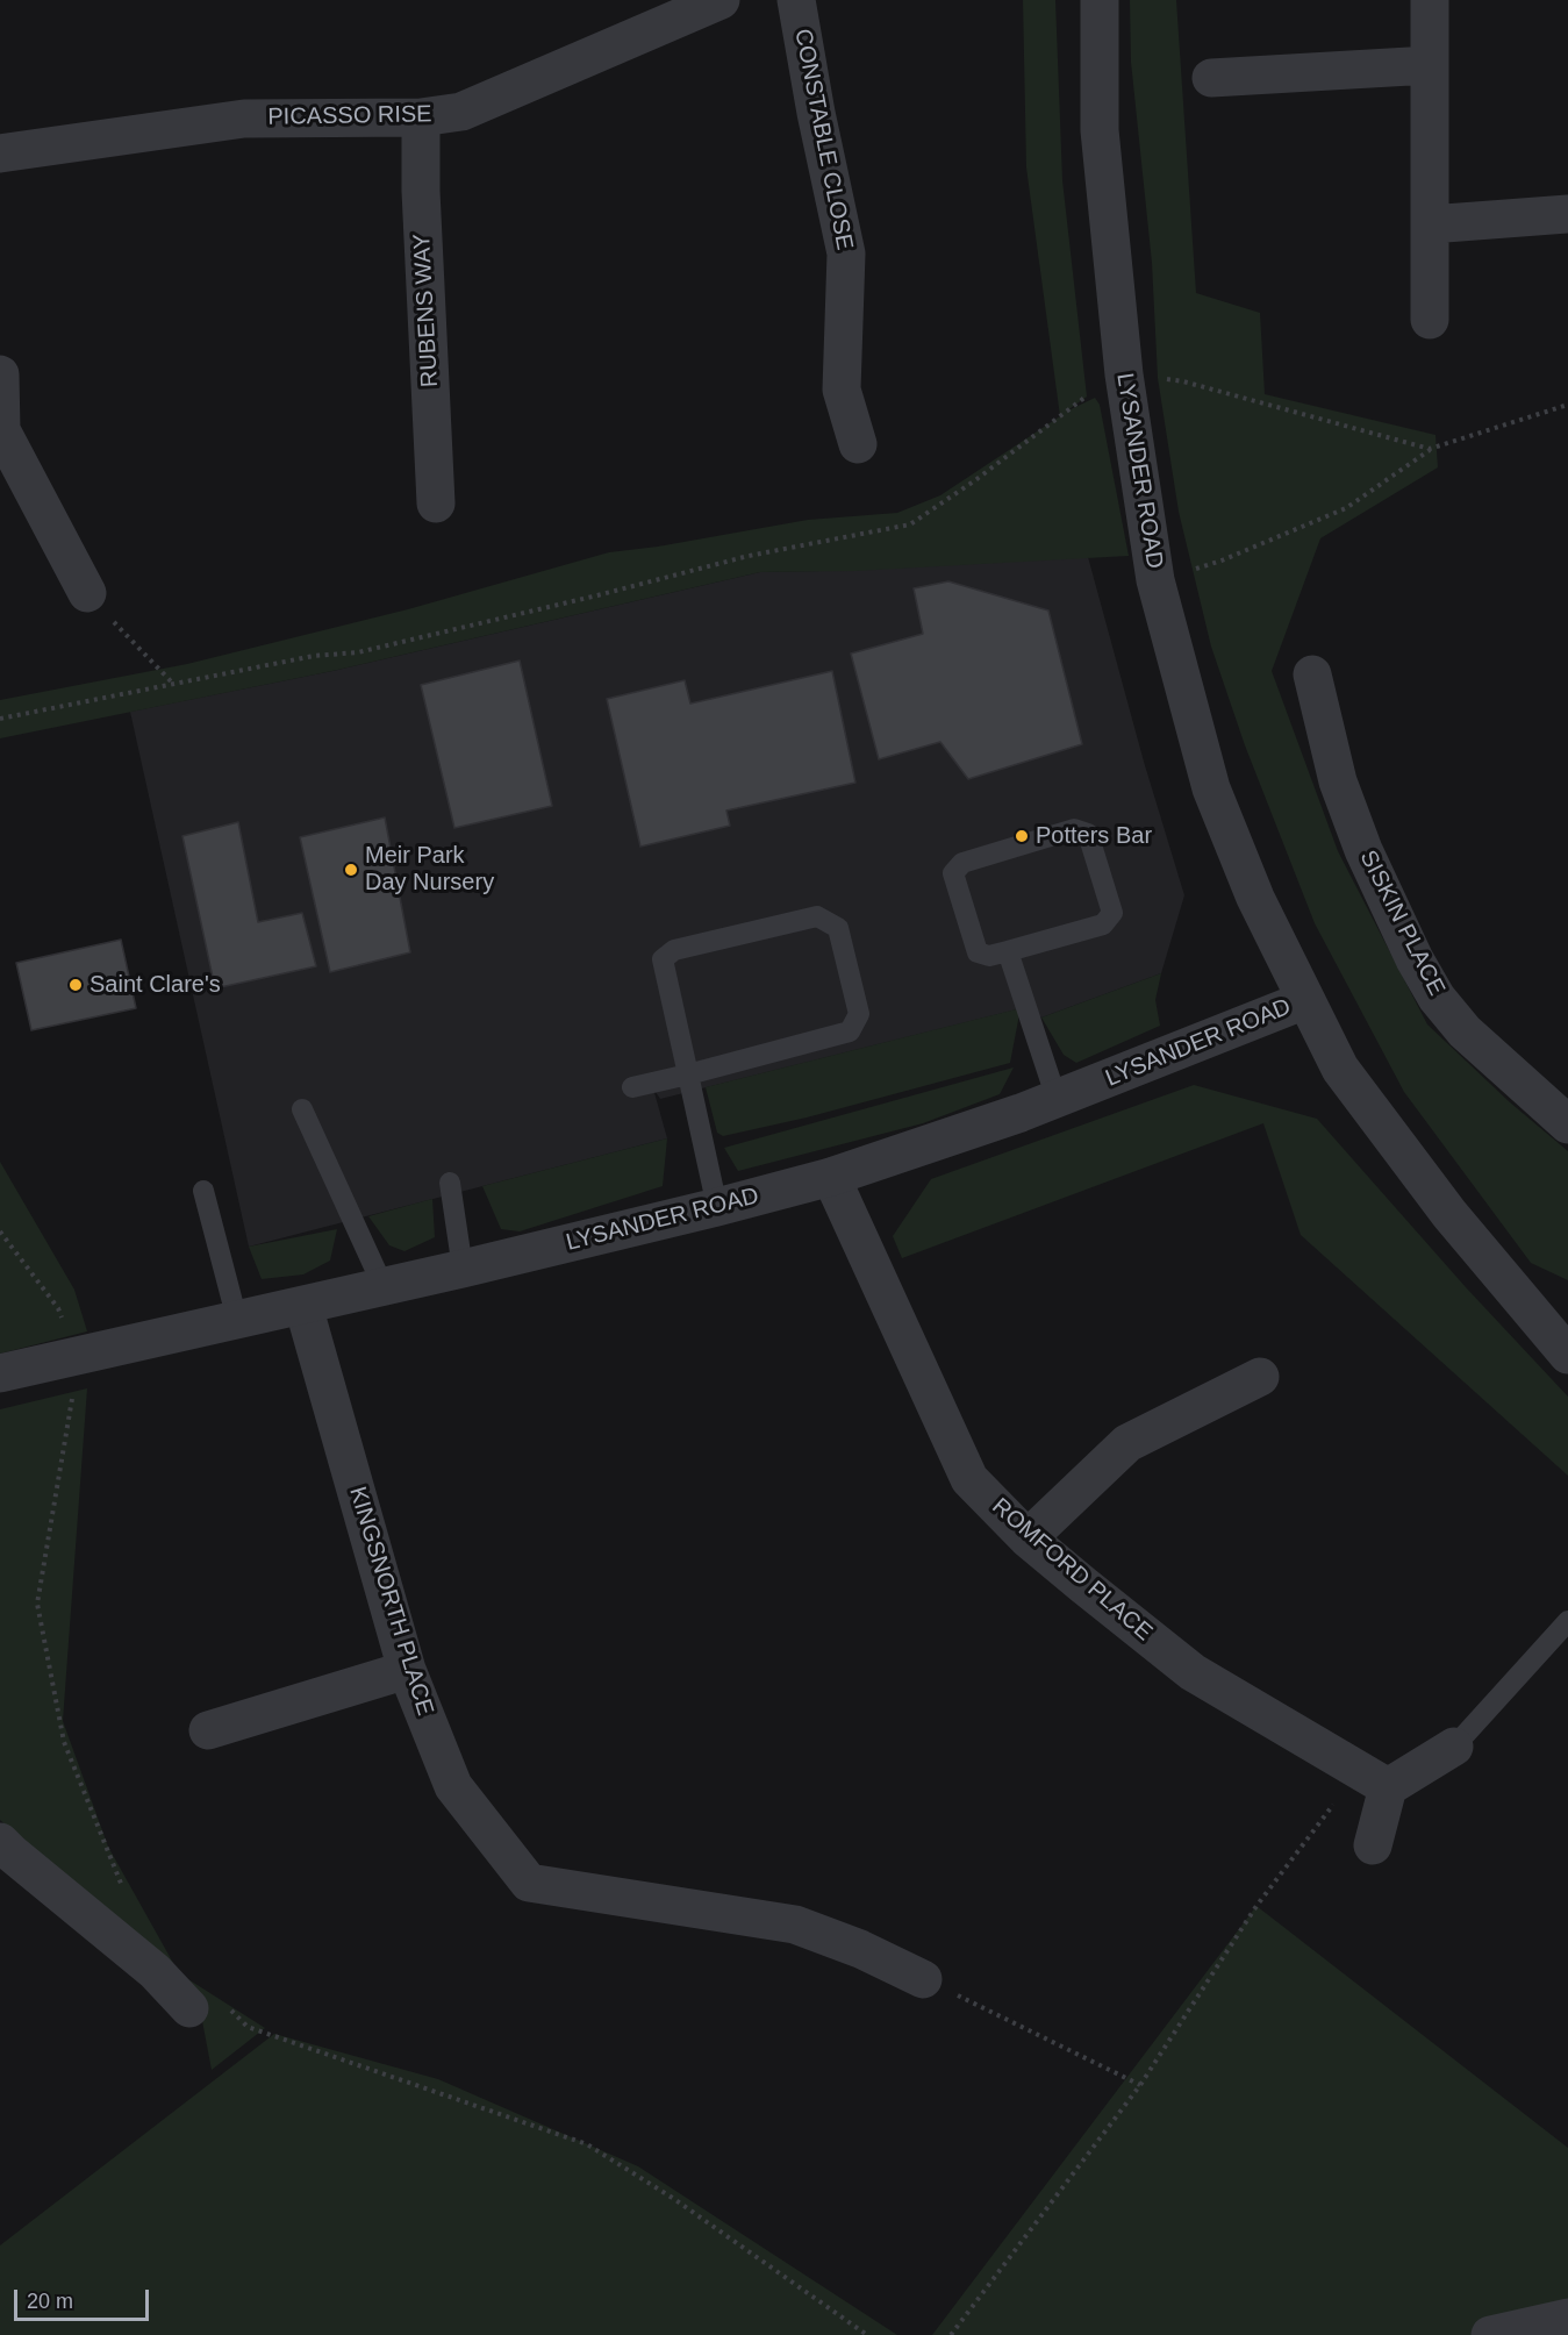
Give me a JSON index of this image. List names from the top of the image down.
{
  "streets": {
    "street": [
      "PICASSO RISE",
      "CONSTABLE CLOSE",
      "RUBENS WAY",
      "LYSANDER ROAD",
      "SISKIN PLACE",
      "ROMFORD PLACE",
      "KINGSNORTH PLACE"
    ]
  },
  "crossings": [
    ["PICASSO RISE", "RUBENS WAY"],
    ["LYSANDER ROAD", "ROMFORD PLACE"],
    ["LYSANDER ROAD", "KINGSNORTH PLACE"]
  ],
  "places": ["Potters Bar", "Meir Park Day Nursery", "Saint Clare's"],
  "scale_bar": "20 m"
}
